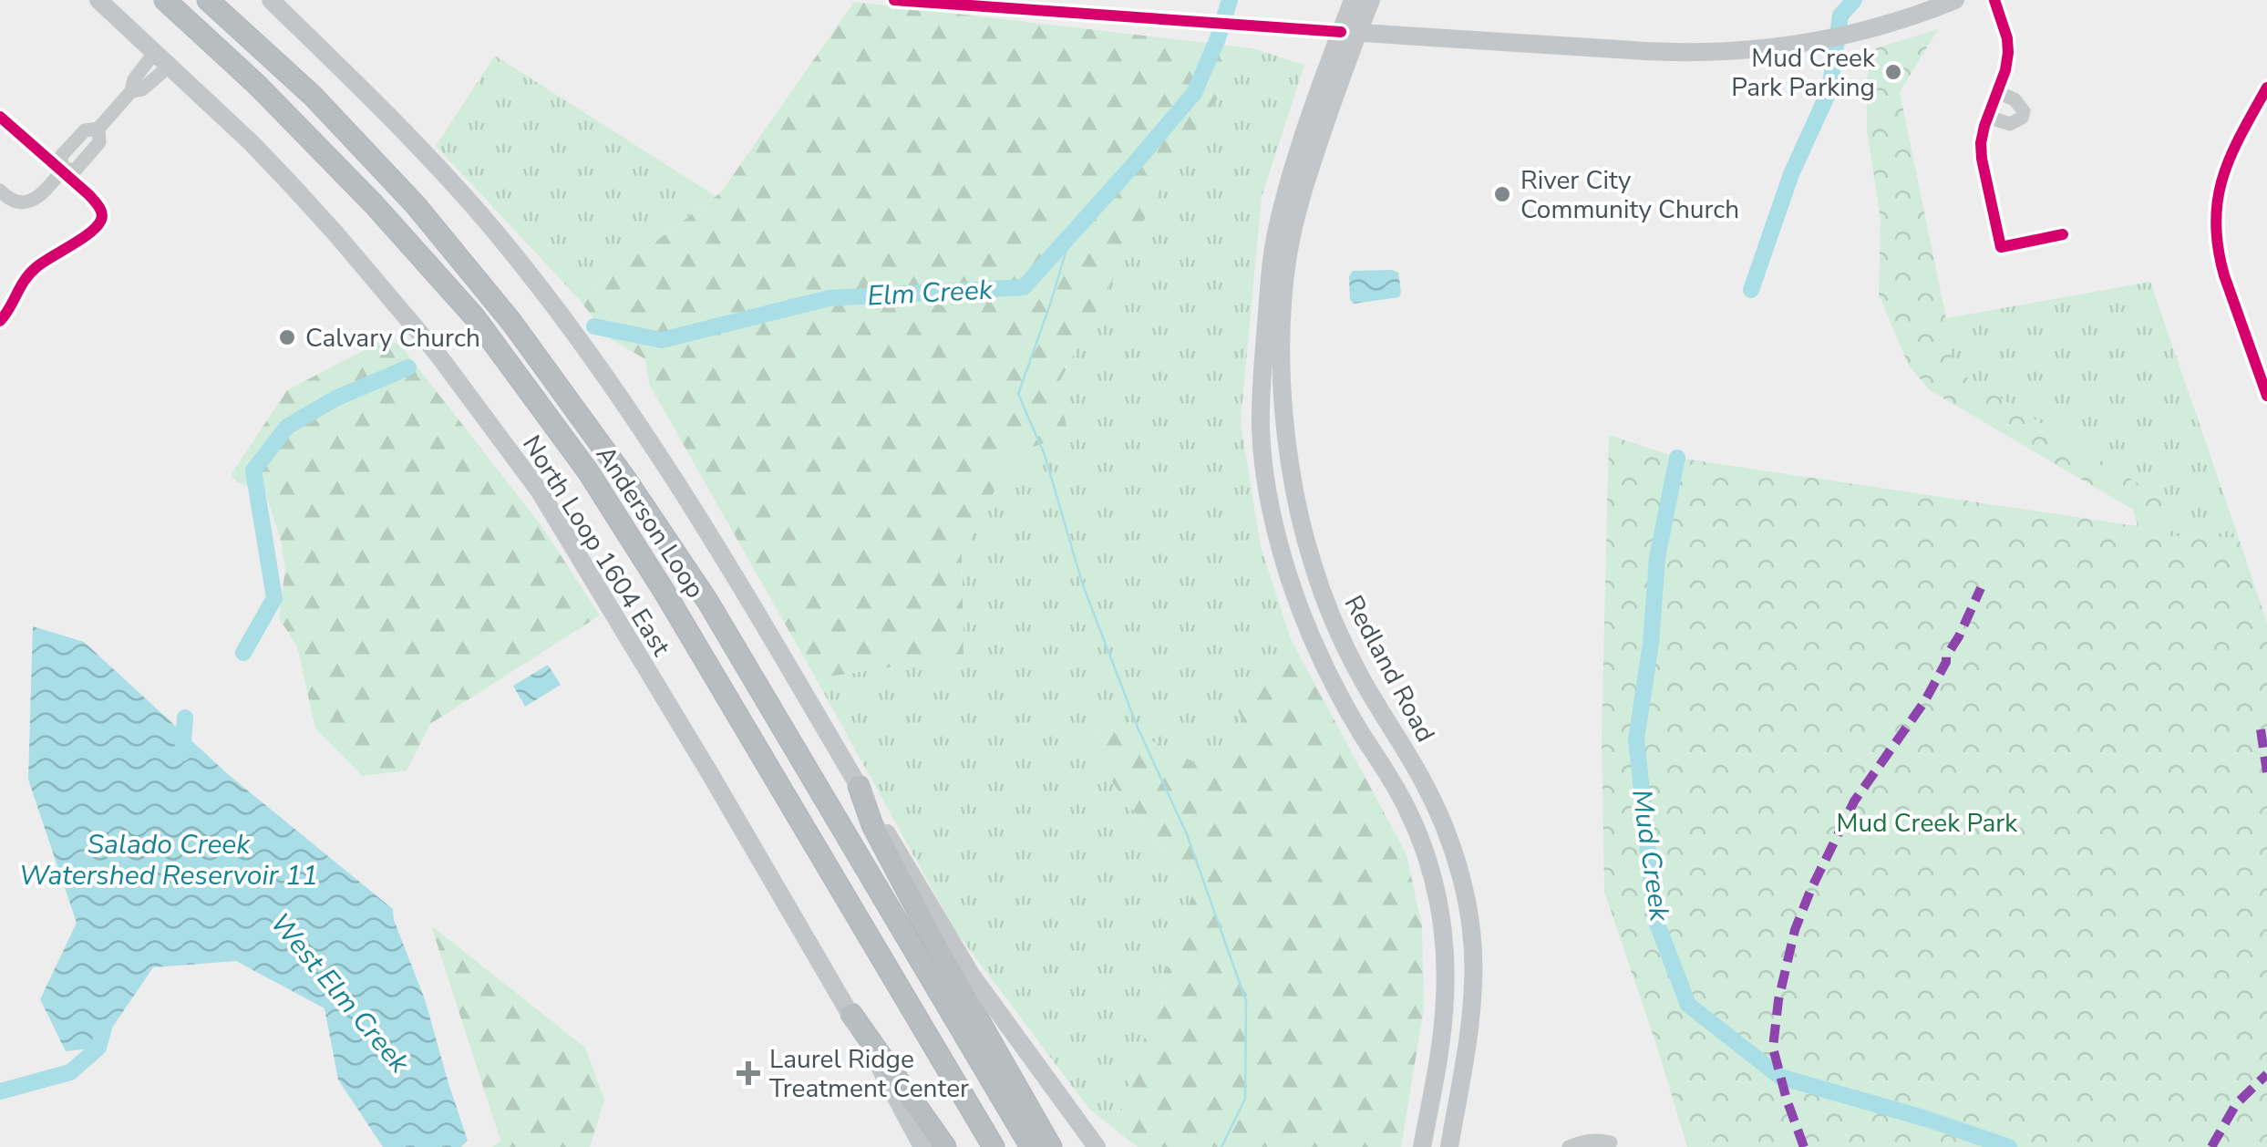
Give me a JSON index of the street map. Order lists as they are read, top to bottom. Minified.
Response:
{"streets":{"highway":["Anderson Loop"],"main road":["North Loop 1604 East","Redland Road"]},"water":["Elm Creek","Salado Creek Watershed Reservoir 11","Mud Creek","West Elm Creek"],"parks":["Mud Creek Park"],"places":{"other":["Mud Creek Park Parking","River City Community Church","Calvary Church"],"health":["Laurel Ridge Treatment Center"]}}
